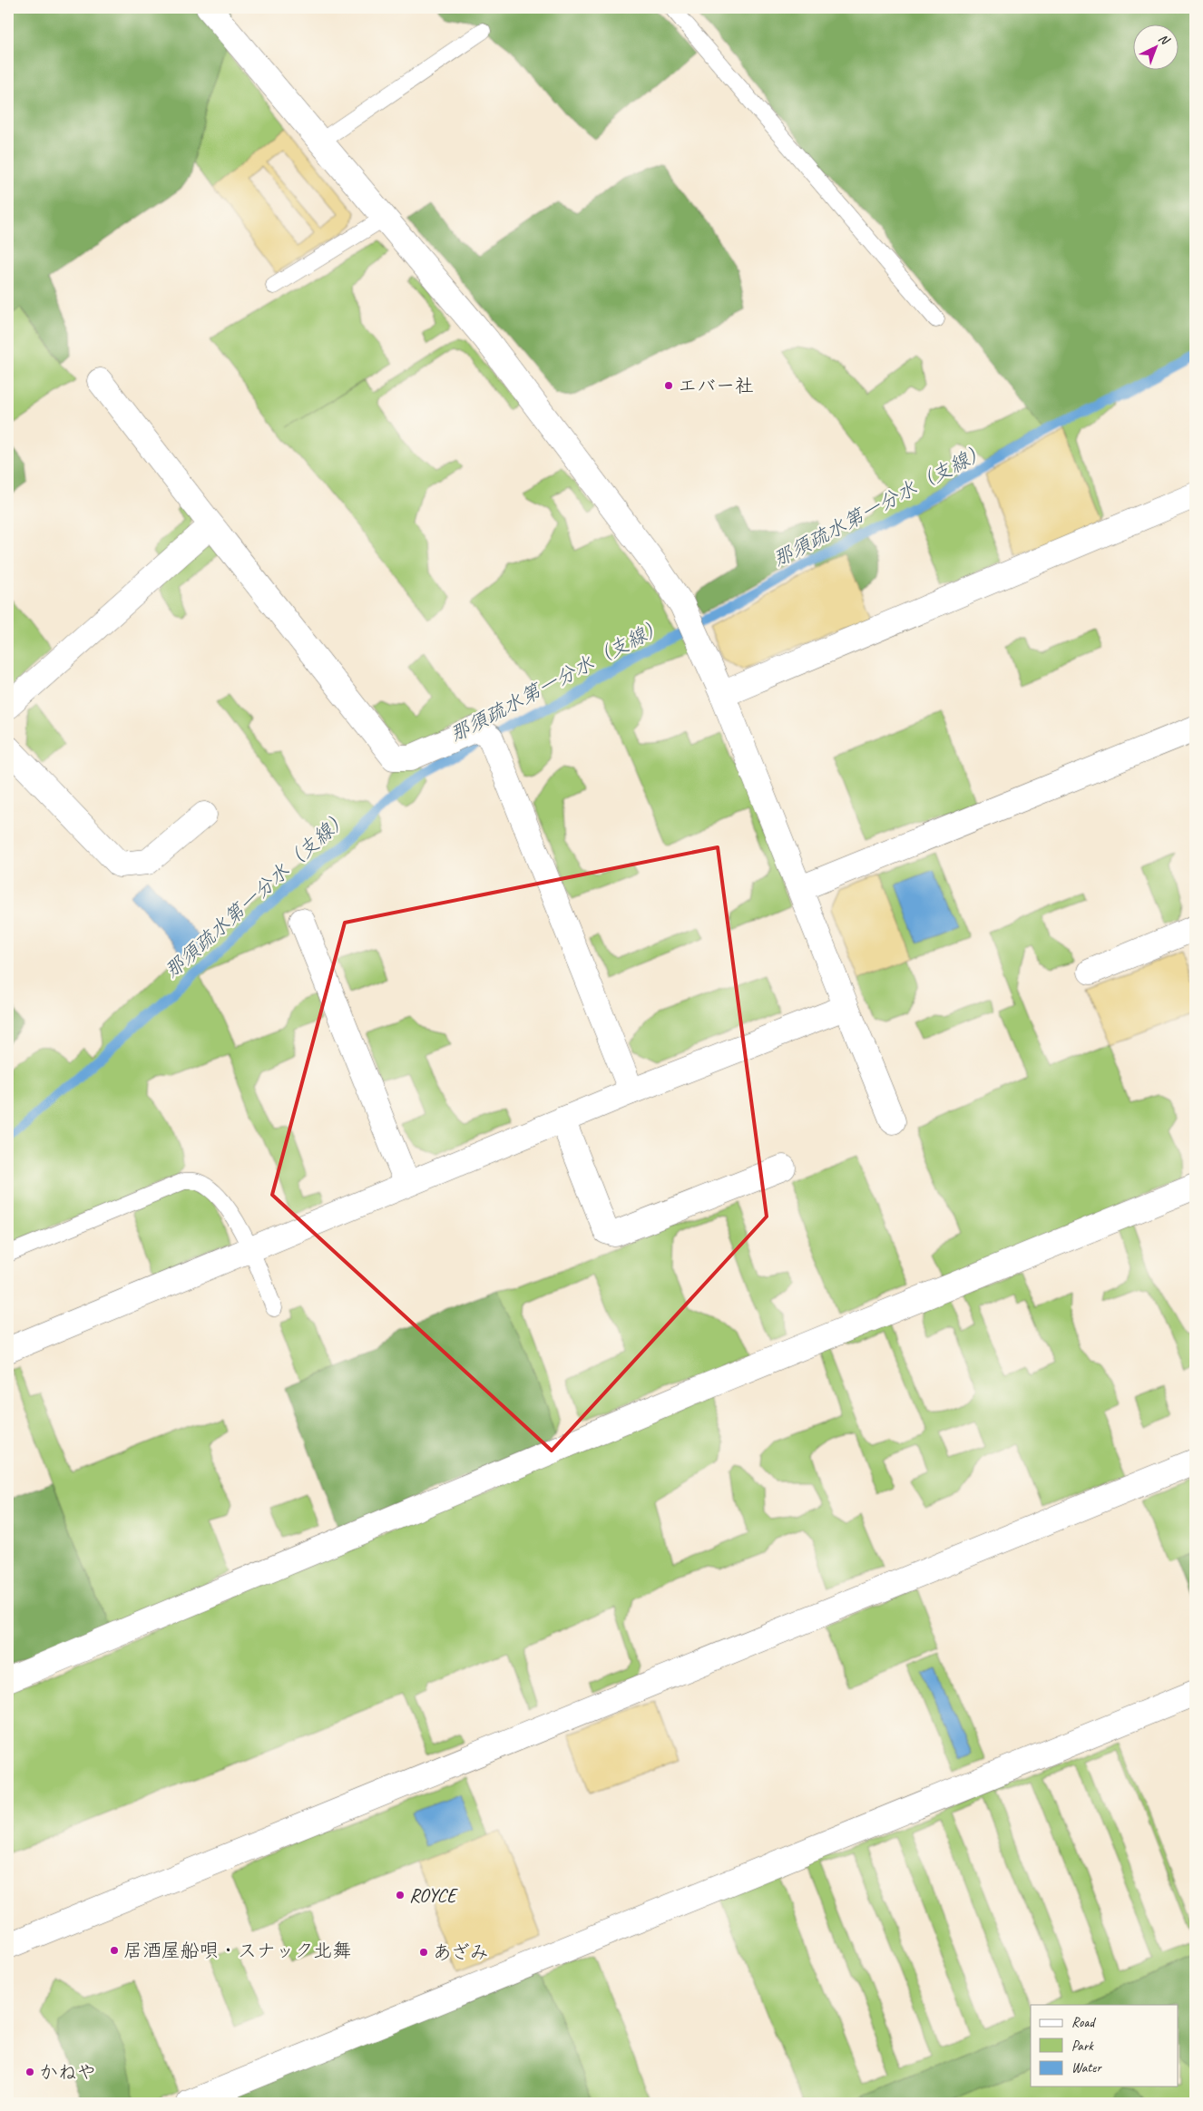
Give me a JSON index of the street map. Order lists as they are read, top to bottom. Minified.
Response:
{"water":["那須疏水第一分水（支線）"],"places":["エバー社","ROYCE","居酒屋船唄・スナック北舞","あざみ","かねや"],"legend":["Road","Park","Water"],"north":"top right"}
